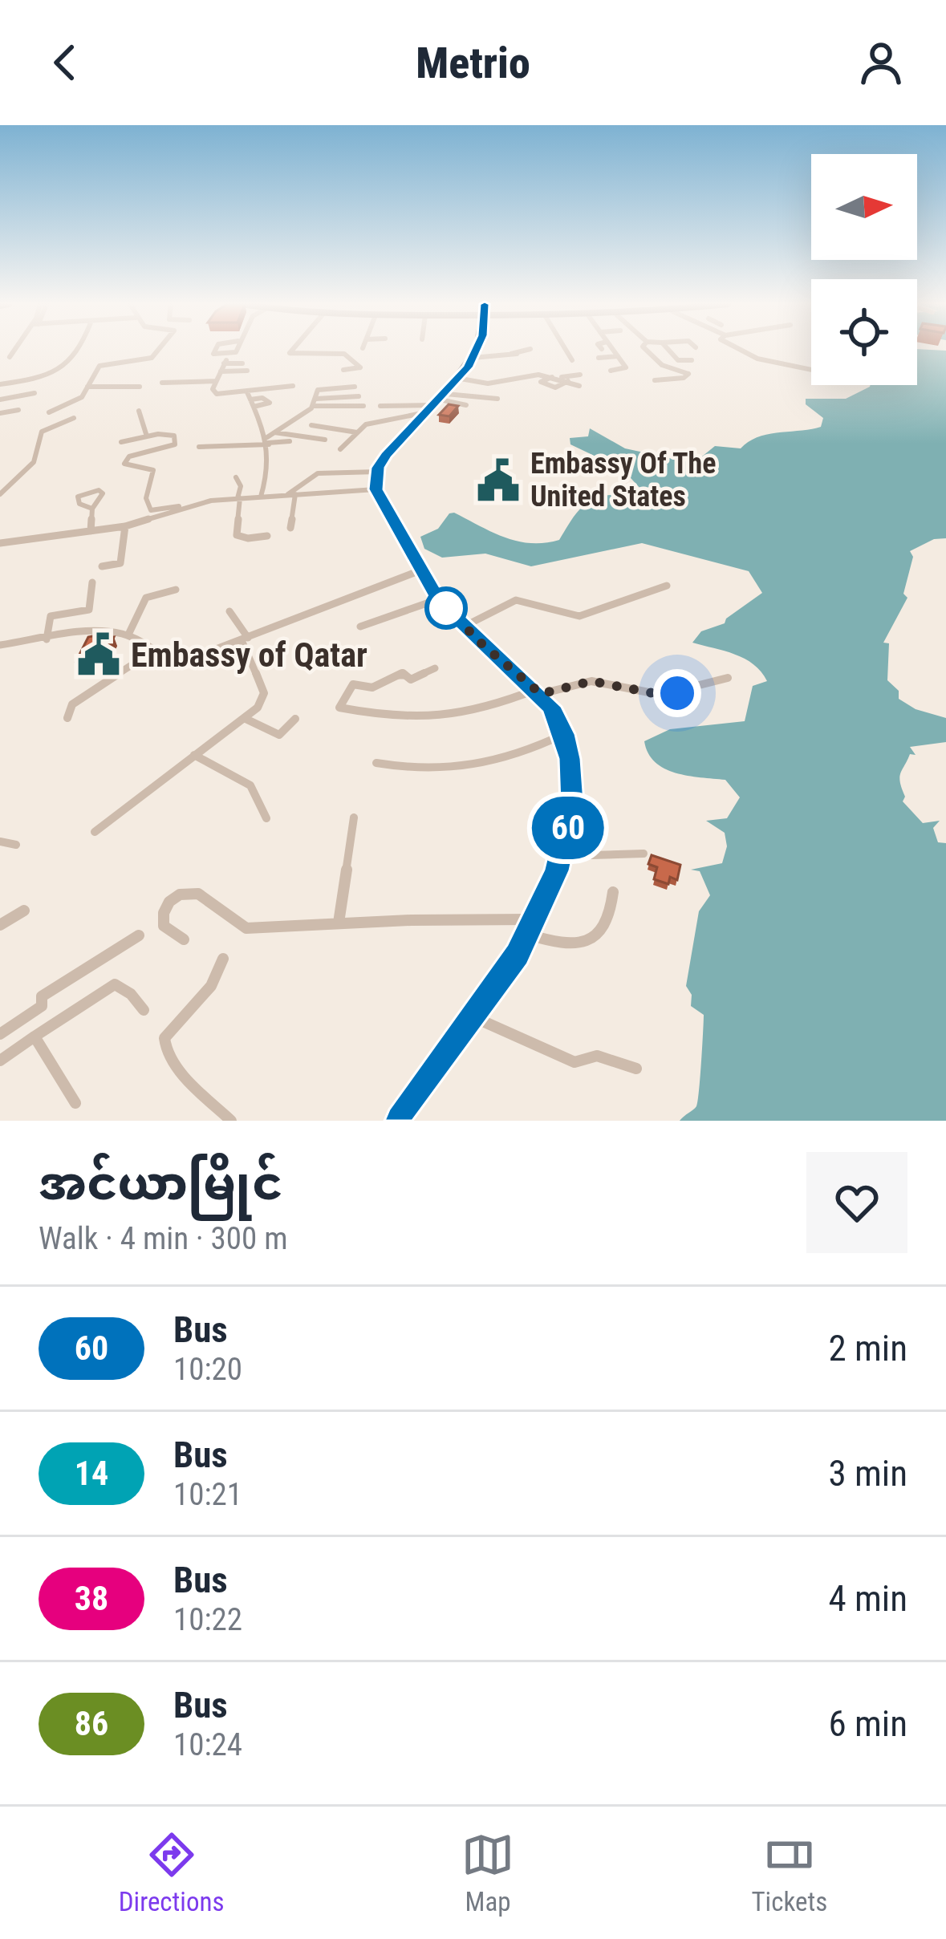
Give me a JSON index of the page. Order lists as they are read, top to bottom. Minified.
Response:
{"places":{"public building":["Embassy Of The United States","Embassy of Qatar"]},"lines":["bus line 60"],"north":"right","page":{"header":"Metrio","on_map":"60","heading":["အင်ယာမြိုင်","Walk · 4 min · 300 m"],"list":[{"mark":"60","name":"Bus","note":"10:20","value":"2 min"},{"mark":"14","name":"Bus","note":"10:21","value":"3 min"},{"mark":"38","name":"Bus","note":"10:22","value":"4 min"},{"mark":"86","name":"Bus","note":"10:24","value":"6 min"}],"tabs":["Directions","Map","Tickets"]}}
